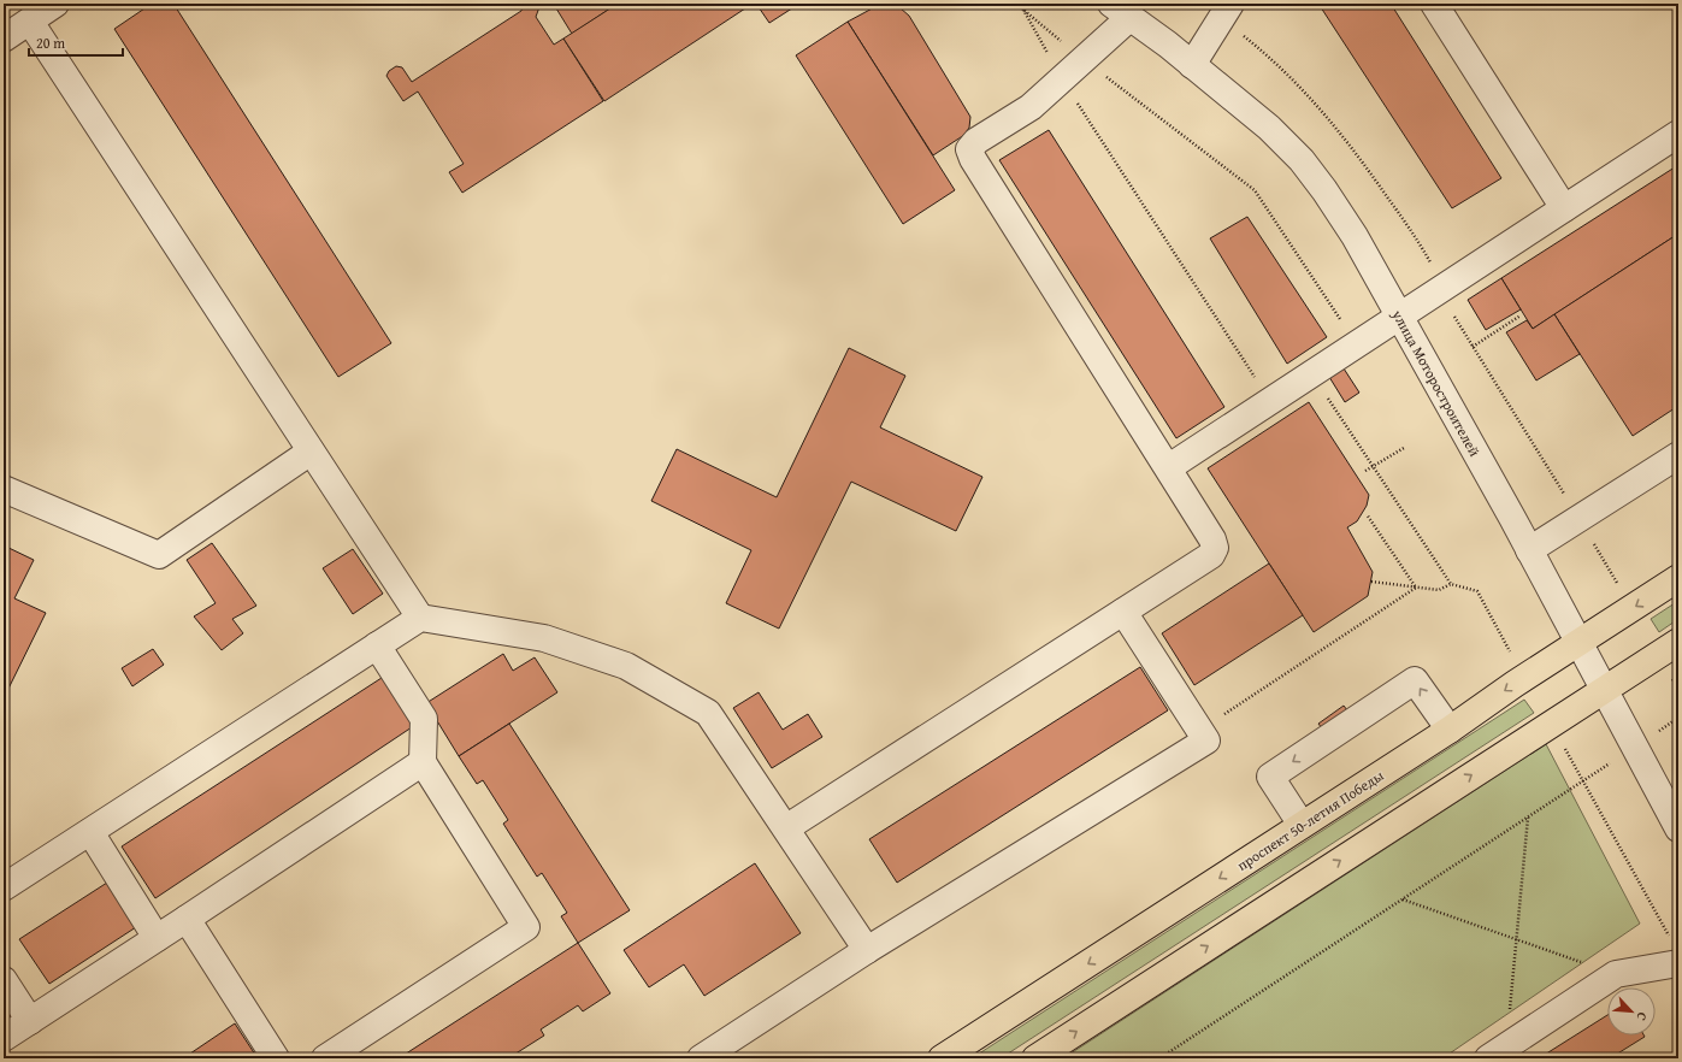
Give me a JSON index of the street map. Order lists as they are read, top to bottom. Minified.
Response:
{"streets":{"main road":["проспект 50-летия Победы"],"street":["улица Моторостроителей"]},"crossings":[["улица Моторостроителей","проспект 50-летия Победы"]],"scale_bar":"20 m","north":"bottom right"}
